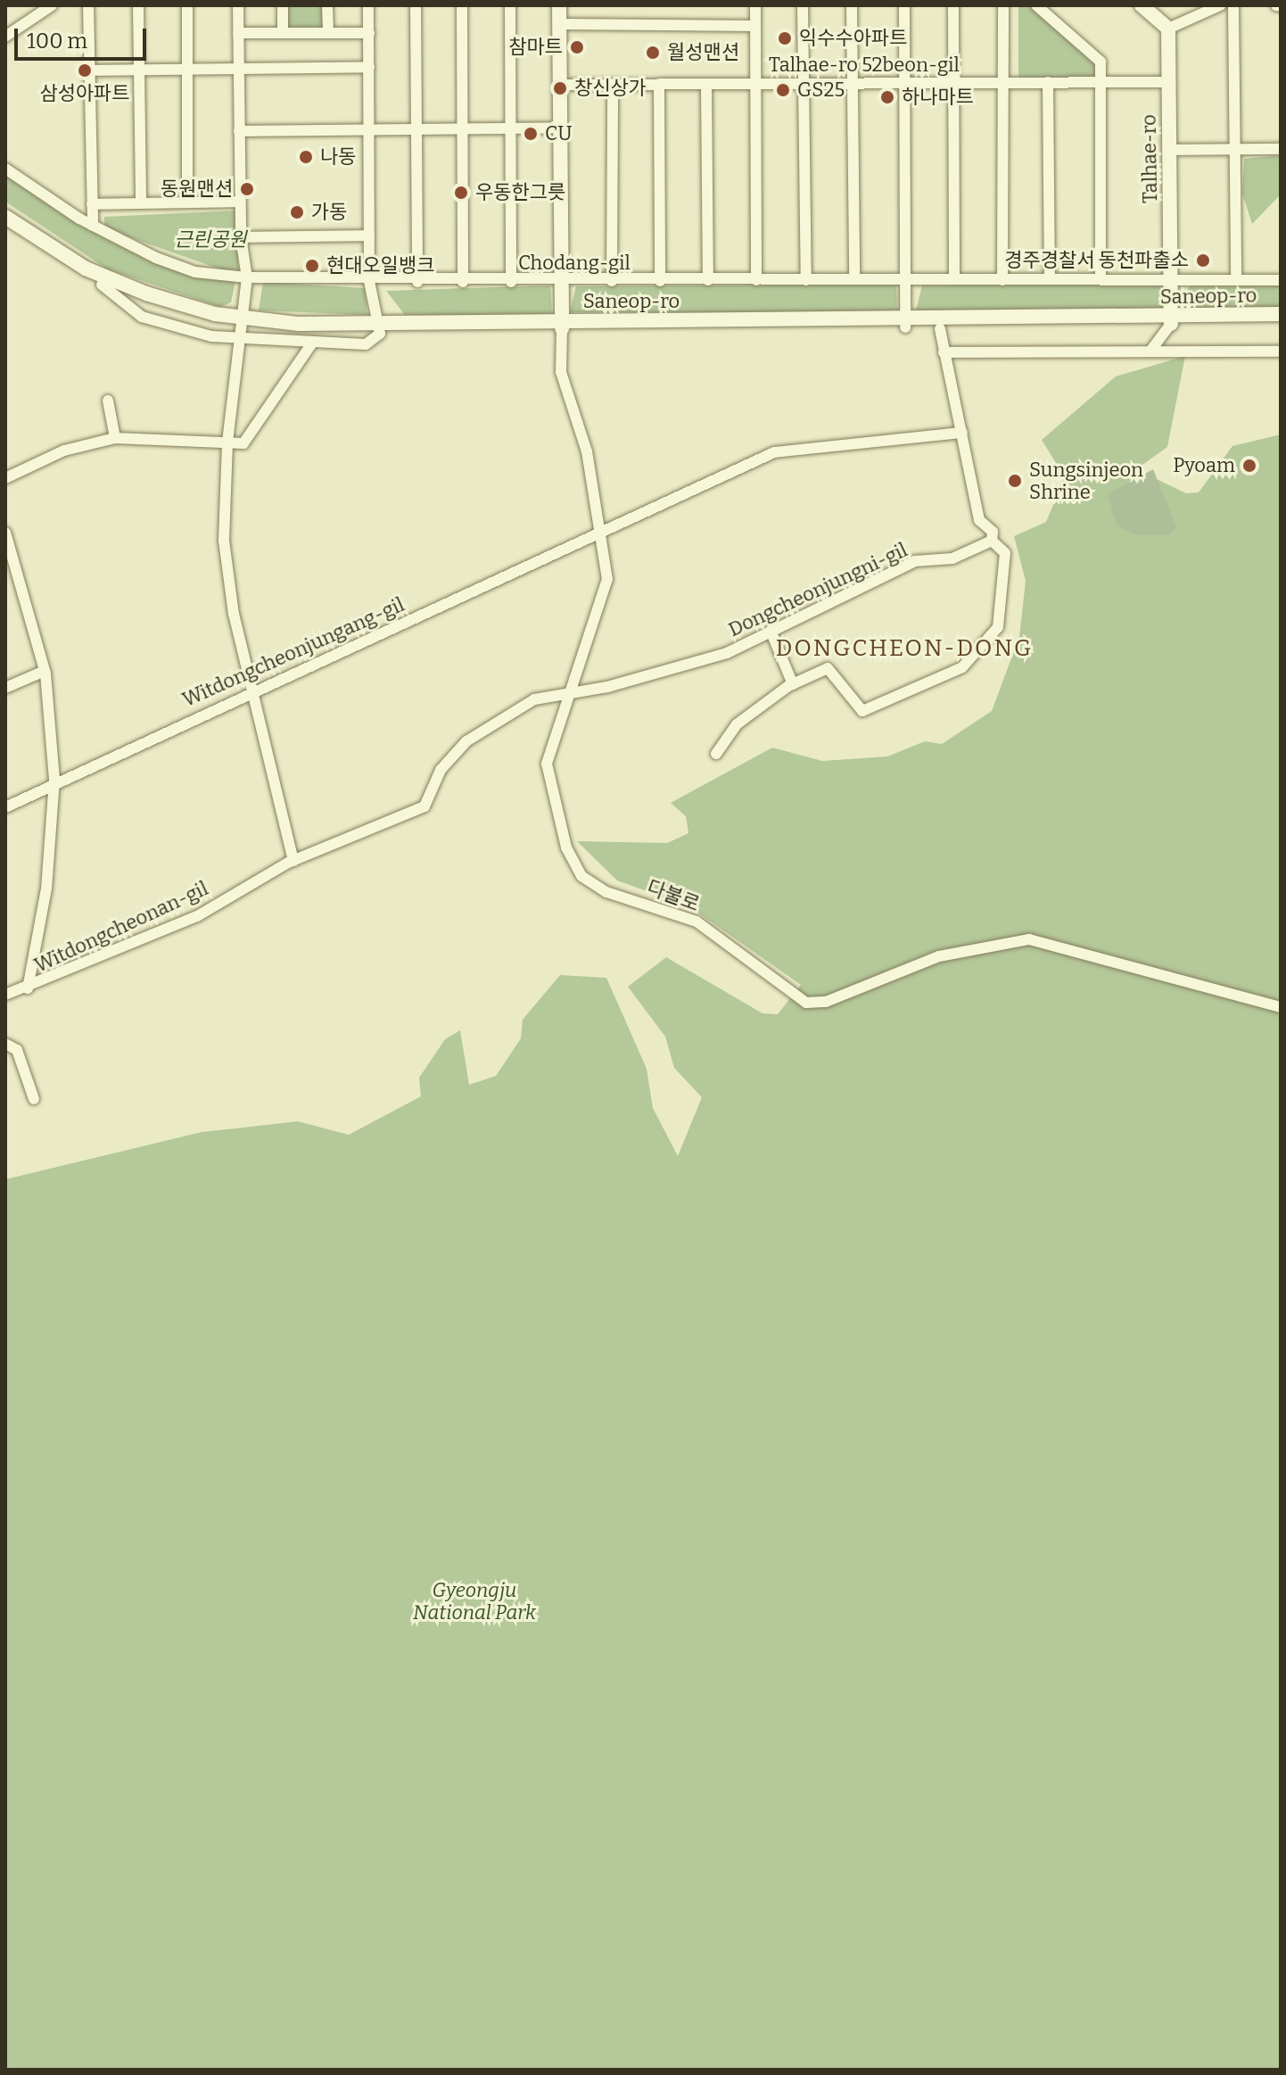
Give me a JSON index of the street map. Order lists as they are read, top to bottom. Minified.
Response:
{"streets":{"street":["Talhae-ro 52beon-gil","Talhae-ro","Chodang-gil","Saneop-ro","Dongcheonjungni-gil","Witdongcheonjungang-gil","다불로","Witdongcheonan-gil"]},"crossings":[["Talhae-ro 52beon-gil","Talhae-ro"],["Talhae-ro","Chodang-gil"],["Talhae-ro","Saneop-ro"],["Saneop-ro","다불로"],["Dongcheonjungni-gil","다불로"],["Dongcheonjungni-gil","Witdongcheonan-gil"],["Witdongcheonjungang-gil","다불로"],["다불로","Witdongcheonan-gil"]],"districts":["DONGCHEON-DONG"],"parks":["근린공원","Gyeongju National Park"],"places":["익수수아파트","참마트","월성맨션","삼성아파트","창신상가","GS25","하나마트","CU","나동","동원맨션","우동한그릇","가동","경주경찰서 동천파출소","현대오일뱅크","Pyoam","Sungsinjeon Shrine"],"scale_bar":"100 m"}
